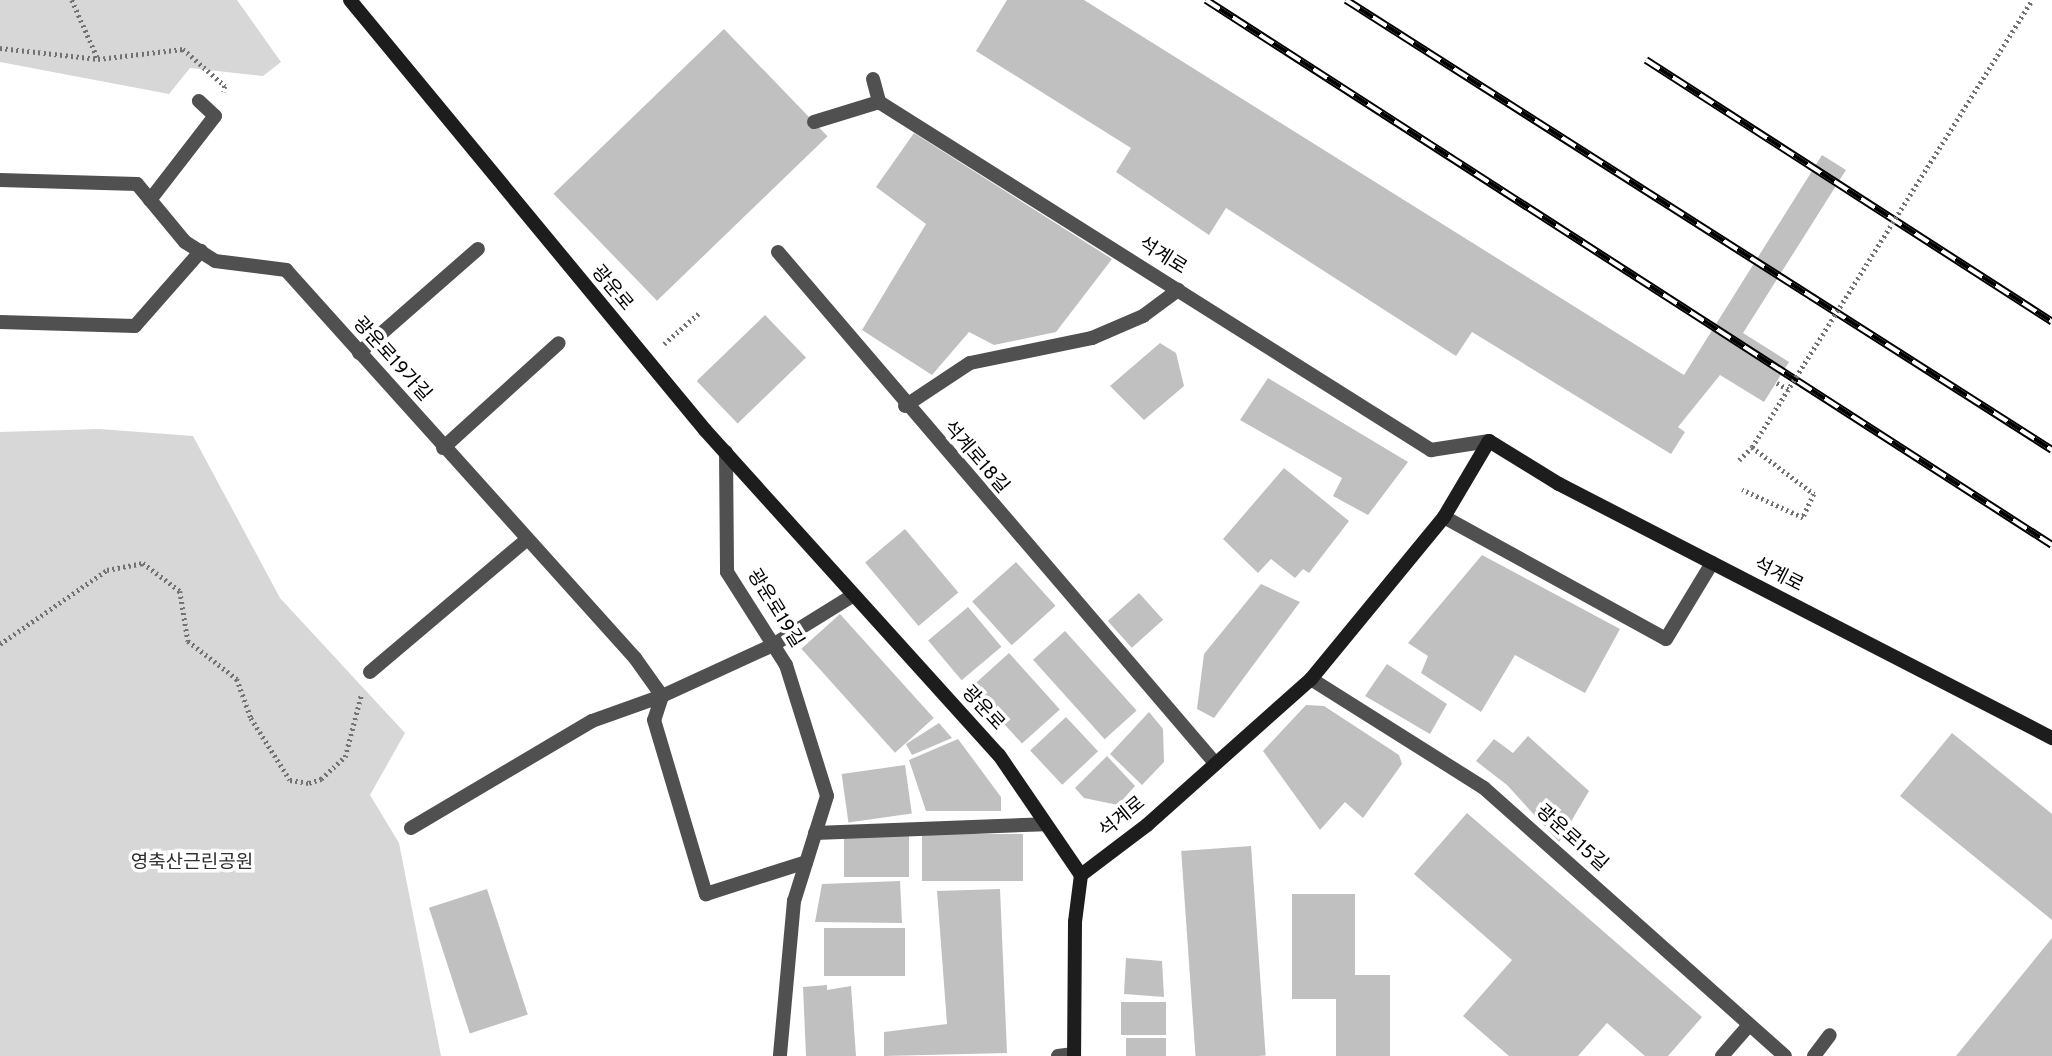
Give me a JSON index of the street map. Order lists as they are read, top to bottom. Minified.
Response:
{"streets":{"street":["석계로","광운로","광운로19가길","석계로18길","광운로19길","광운로15길"]},"crossings":[["석계로","광운로"],["석계로","석계로18길"],["석계로","광운로15길"],["광운로","광운로19길"]],"parks":["영축산근린공원"]}
